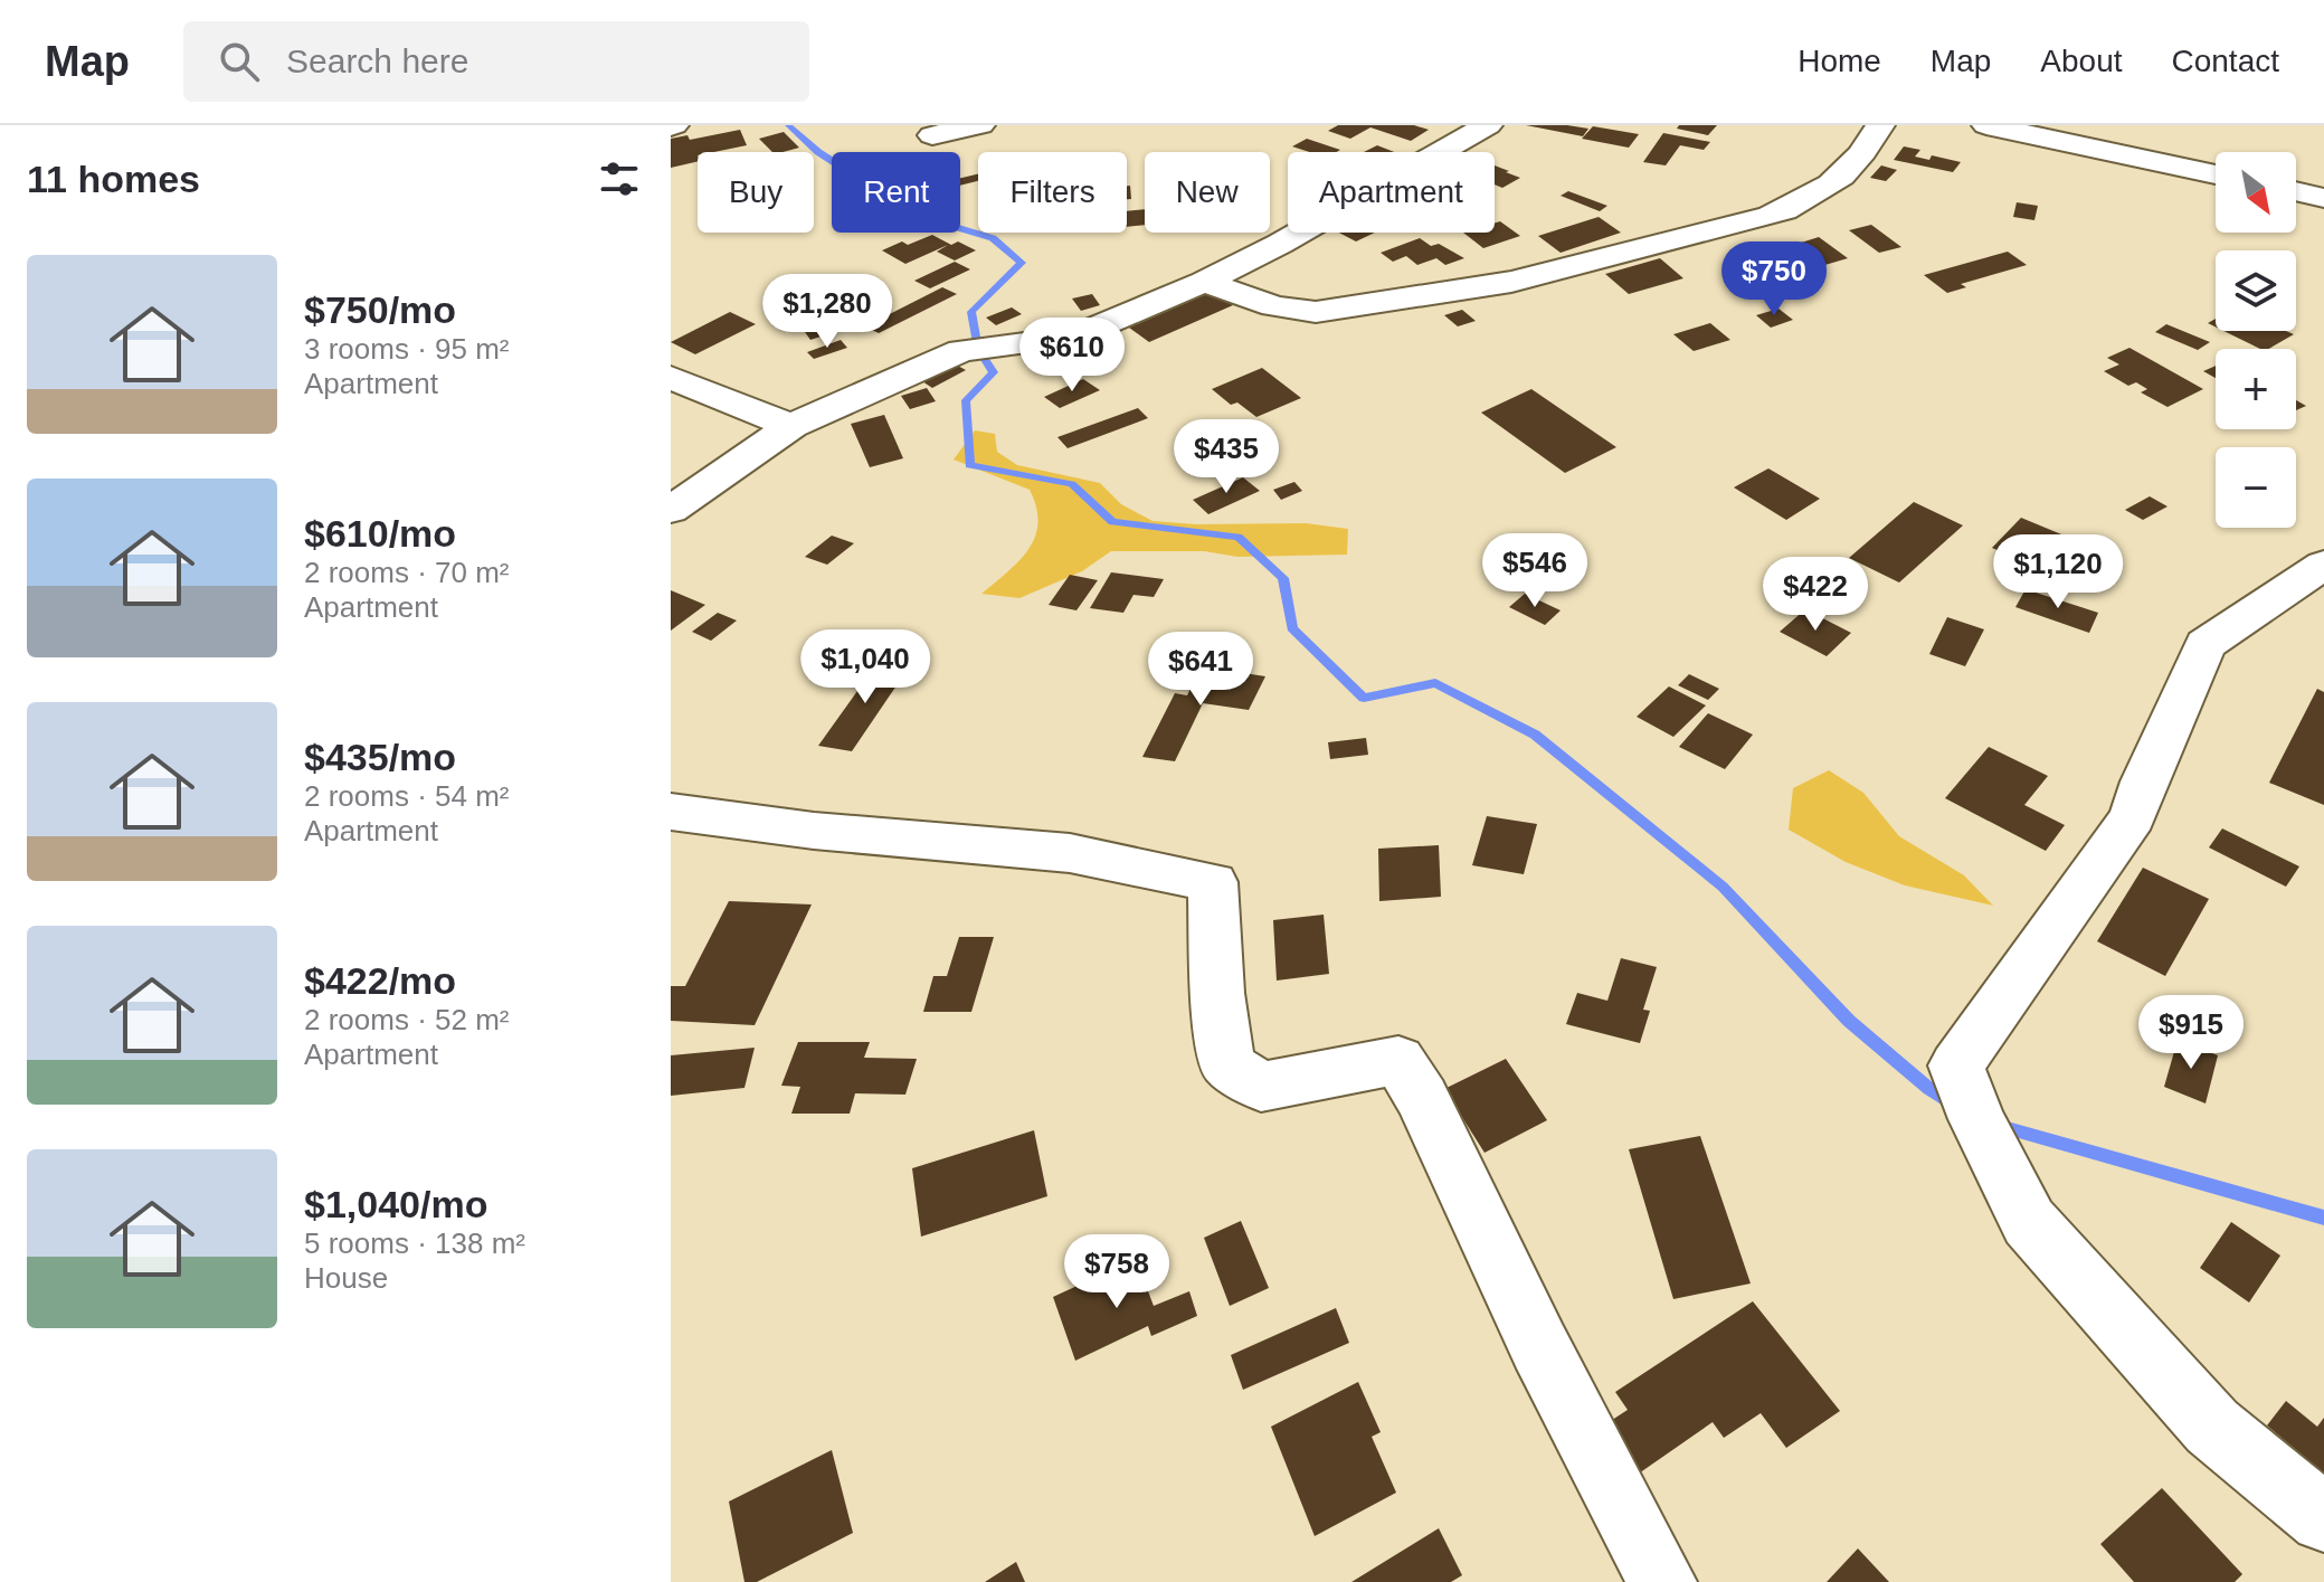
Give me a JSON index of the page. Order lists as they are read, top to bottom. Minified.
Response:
{"north":"bottom right","page":{"header":"Map","search":"Search here","nav":["Home","Map","About","Contact"],"heading":"11 homes","map_buttons":["+","−"],"chip":["Buy","Rent","Filters","New","Apartment"],"list":[{"name":"$750/mo","note":"3 rooms · 95 m² · Apartment"},{"name":"$610/mo","note":"2 rooms · 70 m² · Apartment"},{"name":"$435/mo","note":"2 rooms · 54 m² · Apartment"},{"name":"$422/mo","note":"2 rooms · 52 m² · Apartment"},{"name":"$1,040/mo","note":"5 rooms · 138 m² · House"}],"price":["$750","$1,280","$610","$435","$546","$1,120","$422","$1,040","$641","$915","$758"]}}
